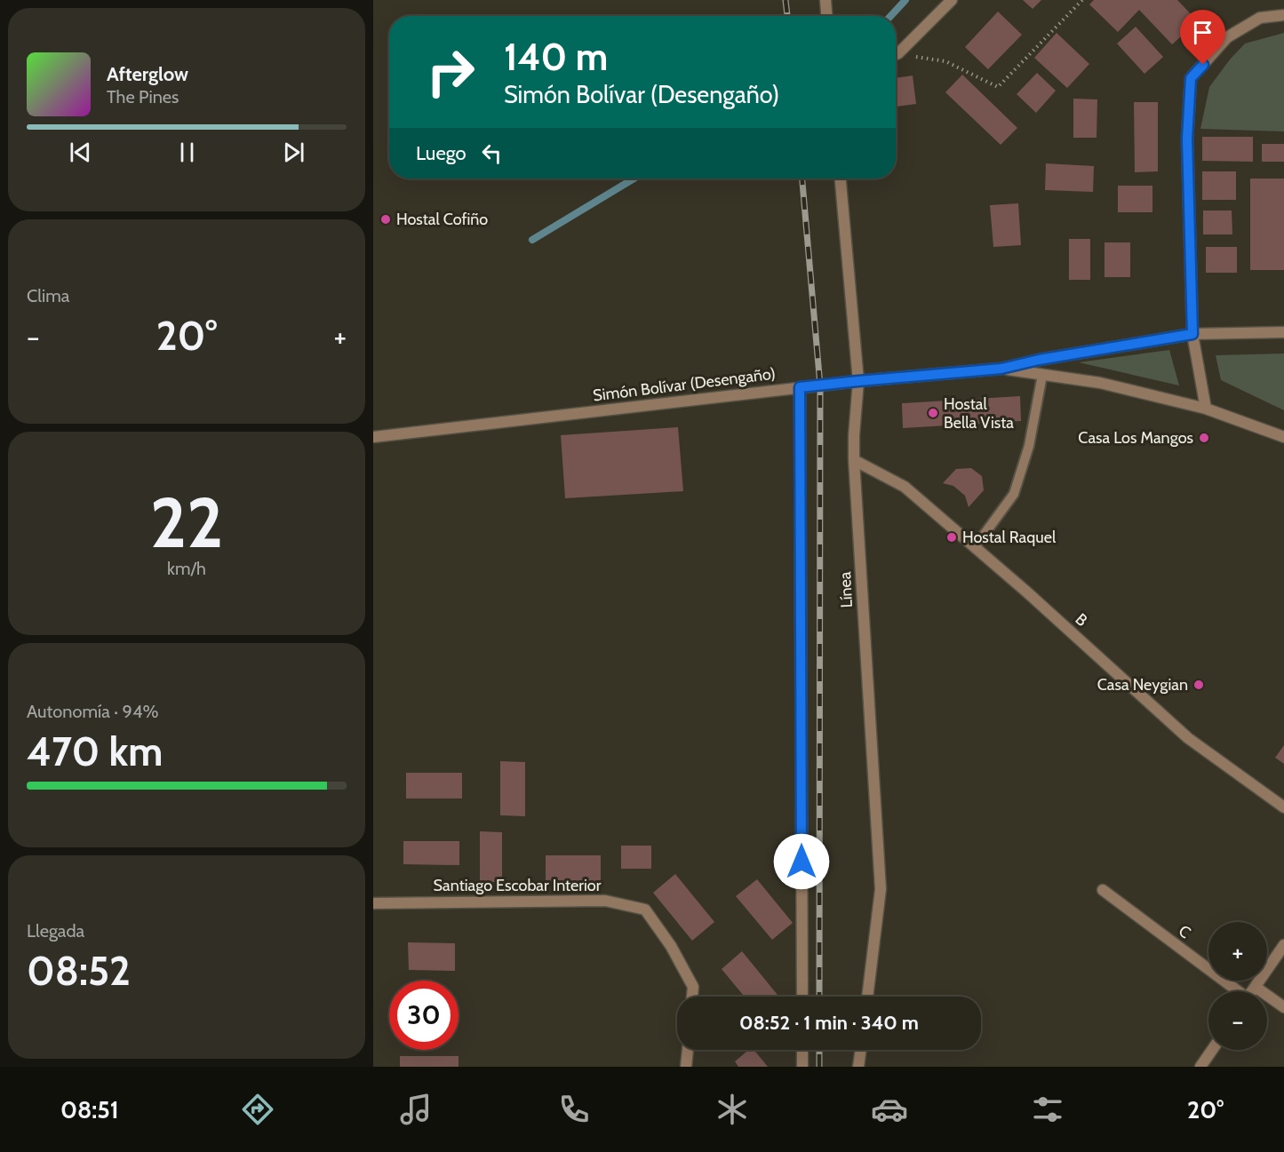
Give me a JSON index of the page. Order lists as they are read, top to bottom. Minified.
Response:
{"streets":{"street":["Simón Bolívar (Desengaño)","Línea","B","Santiago Escobar Interior","C"]},"crossings":[["Simón Bolívar (Desengaño)","Línea"],["Línea","B"]],"places":["Hostal Cofiño","Hostal Bella Vista","Casa Los Mangos","Hostal Raquel","Casa Neygian"],"page":{"turn":["140 m","Simón Bolívar (Desengaño)"],"song":["Afterglow","The Pines"],"then":"Luego","tile":["Clima",["22","km/h"],["Autonomía · 94%","470 km"],["Llegada","08:52"]],"heat":["−","20°","+"],"map_buttons":["+","−"],"limit":"30","trip":"08:52 · 1 min · 340 m","tabs":["08:51","20°"]}}
